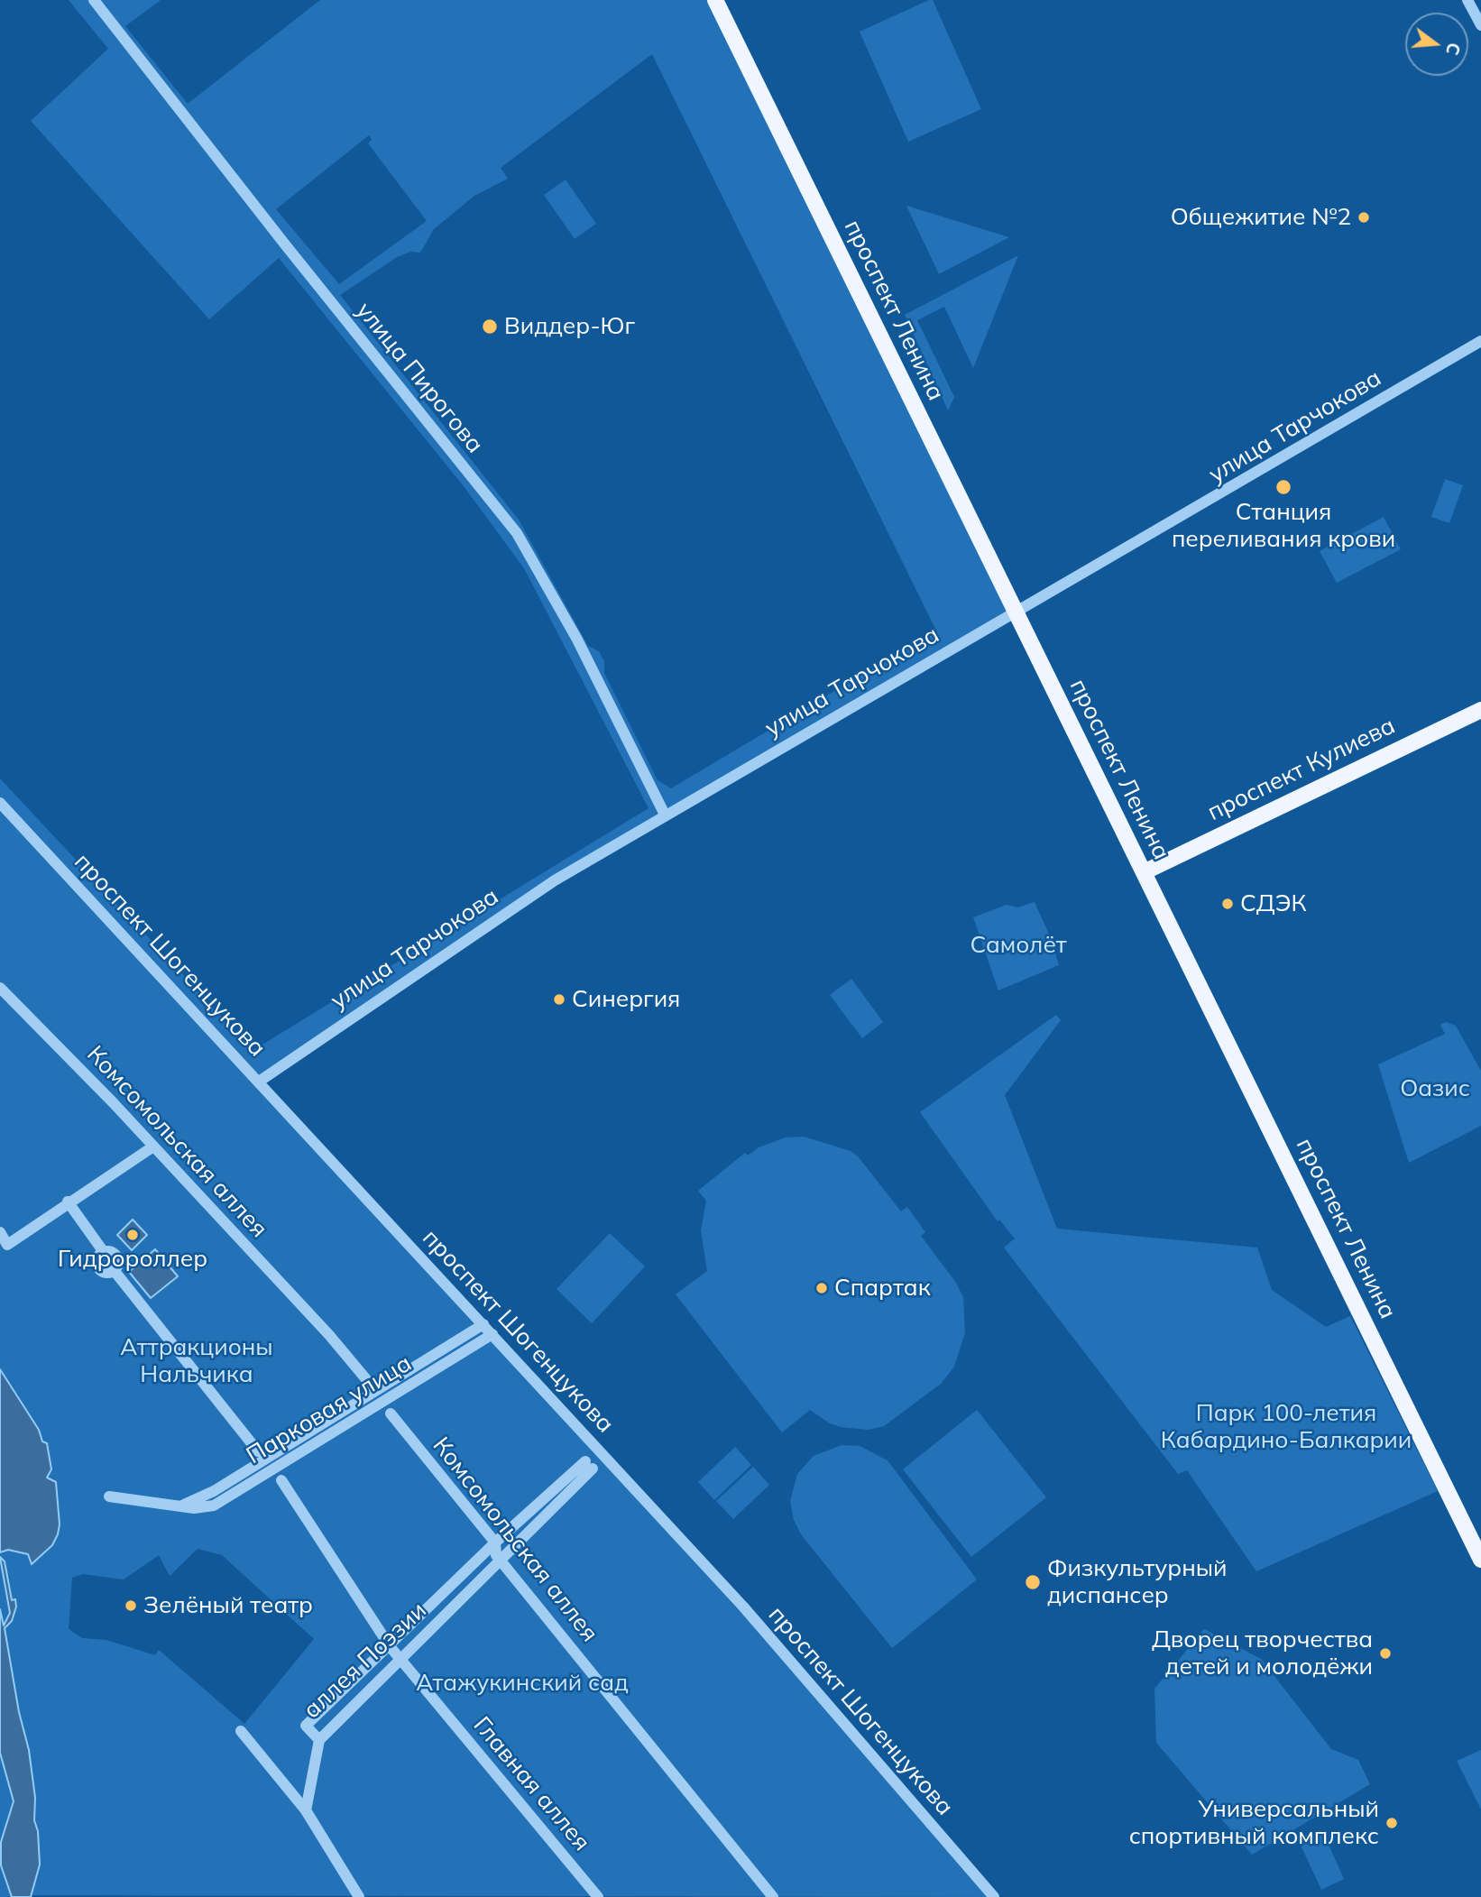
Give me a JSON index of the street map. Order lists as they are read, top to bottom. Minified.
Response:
{"streets":{"main road":["проспект Ленина","проспект Кулиева"],"street":["улица Пирогова","улица Тарчокова","проспект Шогенцукова","Комсомольская аллея","Парковая улица","аллея Поэзии","Главная аллея"]},"crossings":[["проспект Ленина","улица Тарчокова"],["проспект Ленина","проспект Кулиева"],["улица Пирогова","улица Тарчокова"],["улица Тарчокова","проспект Шогенцукова"],["проспект Шогенцукова","Парковая улица"],["Комсомольская аллея","аллея Поэзии"],["аллея Поэзии","Главная аллея"]],"parks":["Самолёт","Оазис","Аттракционы Нальчика","Парк 100-летия Кабардино-Балкарии","Атажукинский сад"],"places":["Общежитие №2","Виддер-Юг","Станция переливания крови","СДЭК","Синергия","Гидророллер","Спартак","Физкультурный диспансер","Зелёный театр","Дворец творчества детей и молодёжи","Универсальный спортивный комплекс"],"north":"right"}
